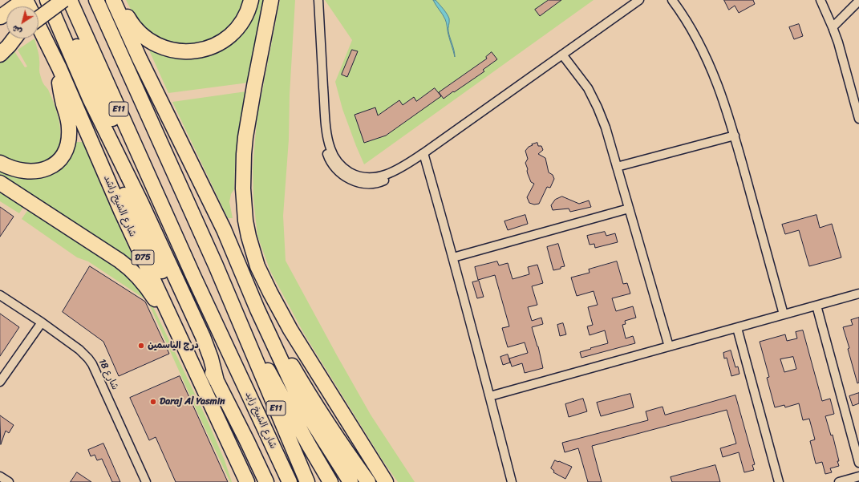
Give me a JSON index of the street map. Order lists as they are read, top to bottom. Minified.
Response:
{"streets":{"highway":["E11","شارع الشيخ راشد","D75","شارع الشيخ زايد"],"street":["شارع 18"]},"crossings":[["E11","شارع الشيخ زايد"]],"places":["درج الياسمين","Daraj Al Yasmin"],"north":"bottom left"}
